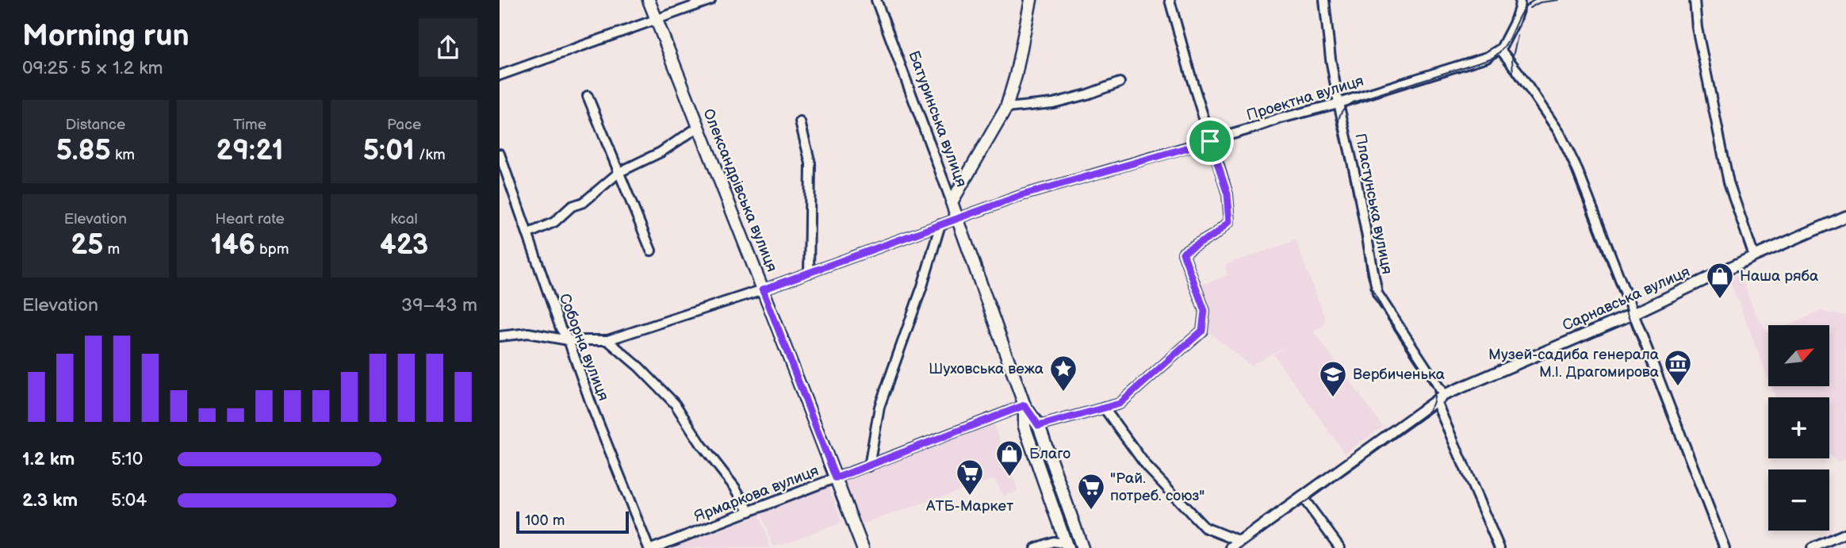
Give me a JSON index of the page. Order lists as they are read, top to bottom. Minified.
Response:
{"streets":{"main road":["Батуринська вулиця","Олександрівська вулиця"],"street":["Проектна вулиця","Пластунська вулиця","Сарнавська вулиця","Соборна вулиця","Ярмаркова вулиця"]},"crossings":[["Проектна вулиця","Батуринська вулиця"],["Проектна вулиця","Олександрівська вулиця"],["Проектна вулиця","Пластунська вулиця"],["Проектна вулиця","Соборна вулиця"],["Батуринська вулиця","Ярмаркова вулиця"],["Олександрівська вулиця","Ярмаркова вулиця"],["Пластунська вулиця","Сарнавська вулиця"]],"places":{"shop":["Наша ряба","Благо"],"museum":["Музей-садиба генерала М.І. Драгомирова"],"place":["Шуховська вежа"],"school or university":["Вербиченька"],"supermarket":["АТБ-Маркет","\"Рай. потреб. союз\""]},"scale_bar":"100 m","north":"top right","page":{"heading":["Morning run","09:25 · 5 × 1.2 km"],"stats":[["Distance","5.85 km"],["Time","29:21"],["Pace","5:01 /km"],["Elevation","25 m"],["Heart rate","146 bpm"],["kcal","423"]],"chart":["Elevation","39–43 m"],"map_buttons":["+","−"],"list":[{"name":"1.2 km","note":"5:10"},{"name":"2.3 km","note":"5:04"}],"scale":"100 m"}}
